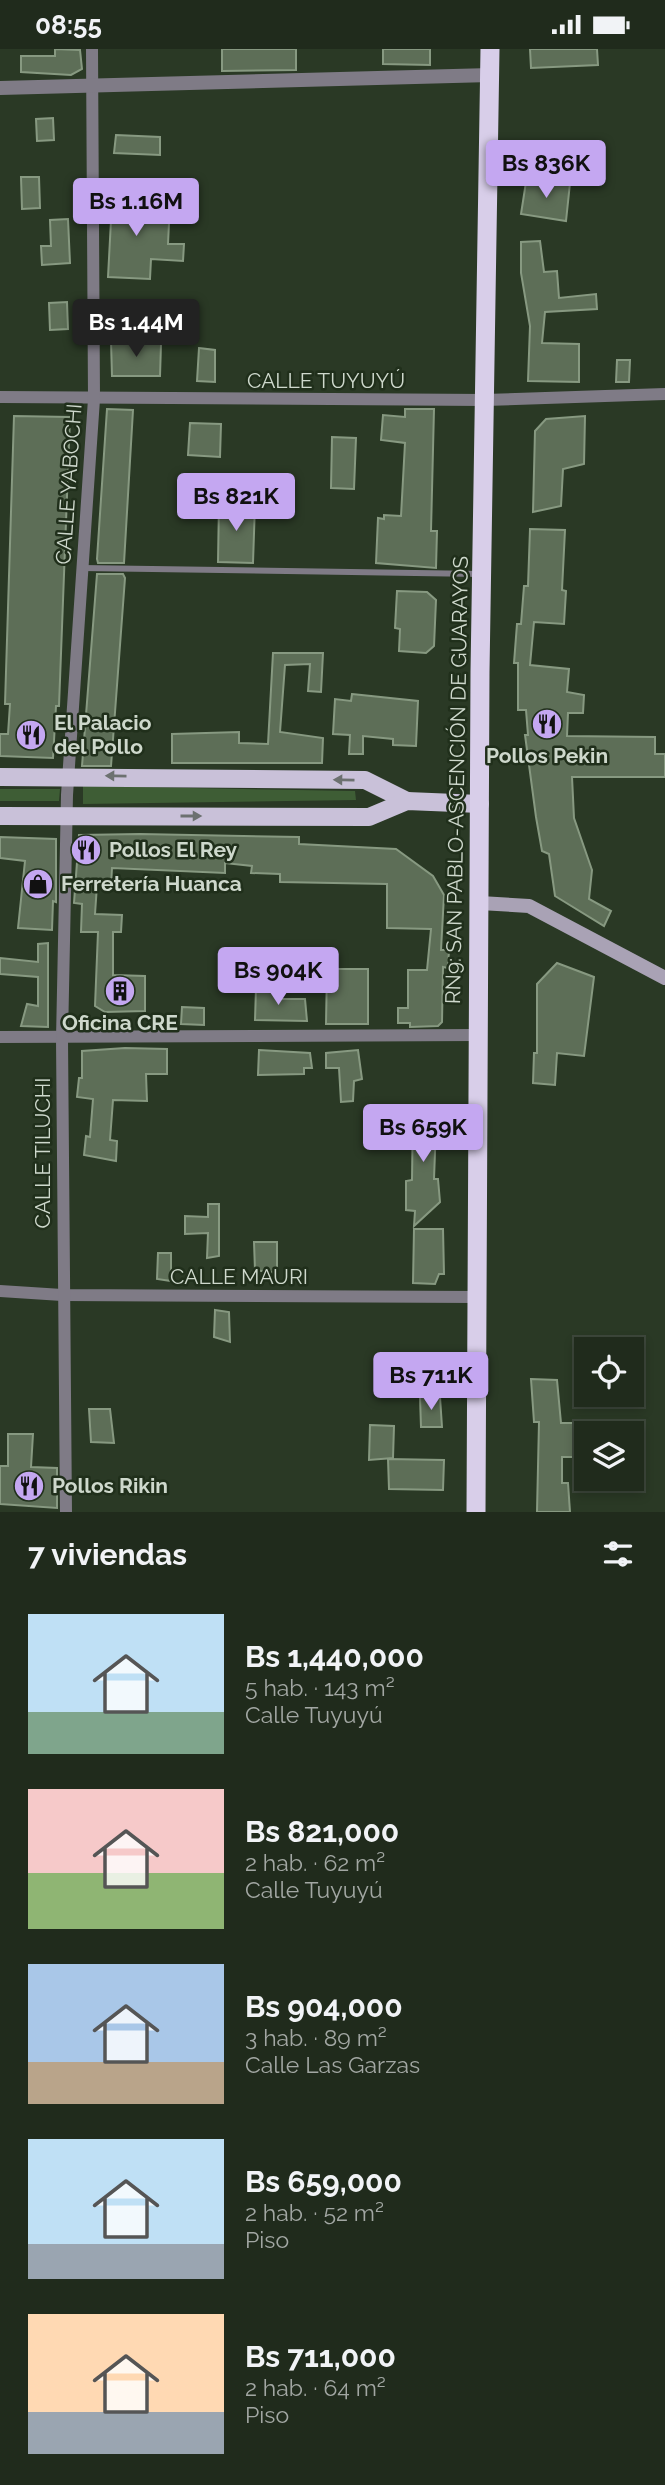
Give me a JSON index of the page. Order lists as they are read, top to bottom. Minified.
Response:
{"streets":{"highway":["RN9: SAN PABLO-ASCENCIÓN DE GUARAYOS"],"street":["CALLE TUYUYÚ","CALLE YABOCHI","CALLE TILUCHI","CALLE MAURI"]},"crossings":[["CALLE TUYUYÚ","CALLE YABOCHI"],["CALLE TUYUYÚ","RN9: SAN PABLO-ASCENCIÓN DE GUARAYOS"],["CALLE YABOCHI","CALLE TILUCHI"],["RN9: SAN PABLO-ASCENCIÓN DE GUARAYOS","CALLE MAURI"],["CALLE TILUCHI","CALLE MAURI"]],"places":{"restaurant":["Pollos Pekin","El Palacio del Pollo","Pollos El Rey","Pollos Rikin"],"shop":["Ferretería Huanca"],"building":["Oficina CRE"]},"page":{"status":"08:55","price":["Bs 836K","Bs 1.16M","Bs 1.44M","Bs 821K","Bs 904K","Bs 659K","Bs 711K"],"heading":"7 viviendas","list":[{"name":"Bs 1,440,000","note":"5 hab. · 143 m² · Calle Tuyuyú"},{"name":"Bs 821,000","note":"2 hab. · 62 m² · Calle Tuyuyú"},{"name":"Bs 904,000","note":"3 hab. · 89 m² · Calle Las Garzas"},{"name":"Bs 659,000","note":"2 hab. · 52 m² · Piso"},{"name":"Bs 711,000","note":"2 hab. · 64 m² · Piso"}]}}
